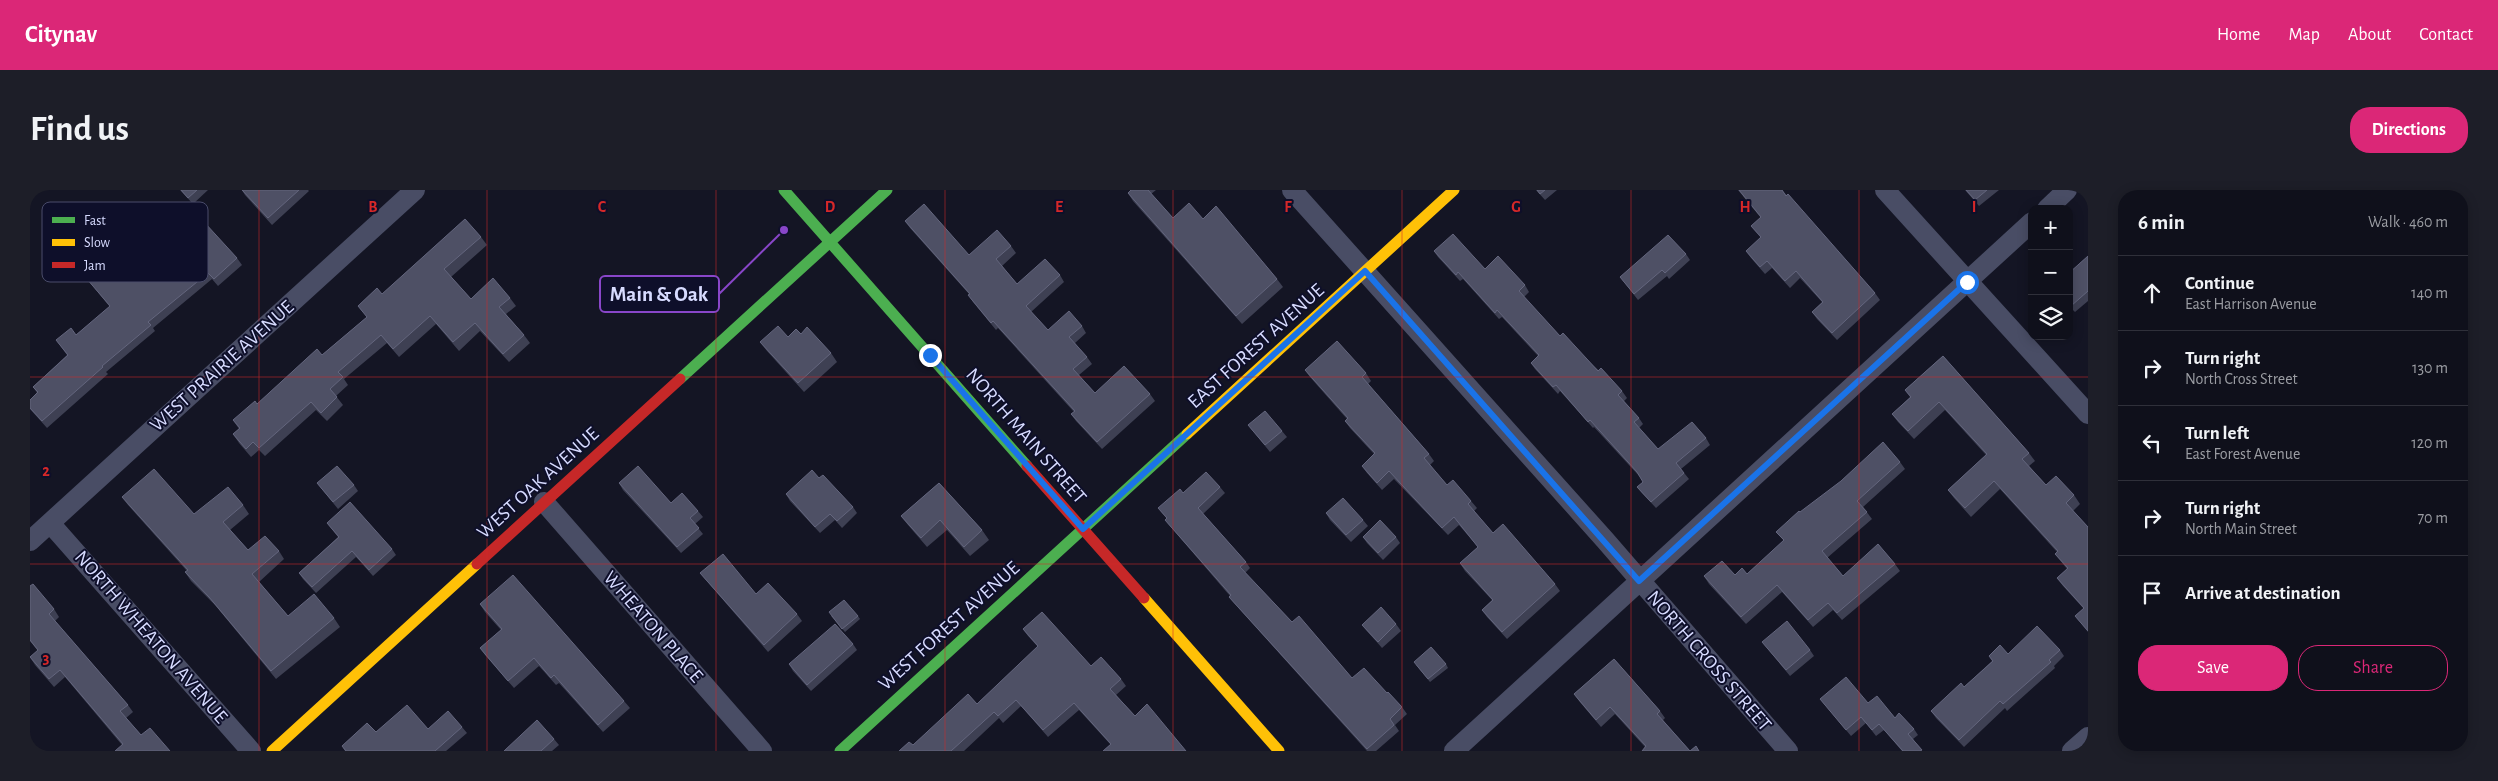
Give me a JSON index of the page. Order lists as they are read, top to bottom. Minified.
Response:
{"streets":{"street":["EAST FOREST AVENUE","WEST PRAIRIE AVENUE","NORTH MAIN STREET","WEST OAK AVENUE","WEST FOREST AVENUE","WHEATON PLACE","NORTH WHEATON AVENUE","NORTH CROSS STREET"]},"crossings":[["EAST FOREST AVENUE","NORTH MAIN STREET"],["EAST FOREST AVENUE","WEST FOREST AVENUE"],["EAST FOREST AVENUE","NORTH CROSS STREET"],["WEST PRAIRIE AVENUE","NORTH WHEATON AVENUE"],["NORTH MAIN STREET","WEST OAK AVENUE"],["NORTH MAIN STREET","WEST FOREST AVENUE"],["WEST OAK AVENUE","WHEATON PLACE"]],"places":["Main & Oak"],"legend":["Fast","Slow","Jam"],"page":{"header":"Citynav","nav":["Home","Map","About","Contact"],"buttons":["Directions",["Save","Share"]],"title":"Find us","heading":["6 min","Walk · 460 m"],"map_buttons":["+","−"],"list":[["Continue","East Harrison Avenue","140 m"],["Turn right","North Cross Street","130 m"],["Turn left","East Forest Avenue","120 m"],["Turn right","North Main Street","70 m"],"Arrive at destination"]},"grid":{"columns":["B","C","D","E","F","G","H","I"],"rows":["2","3"]}}
